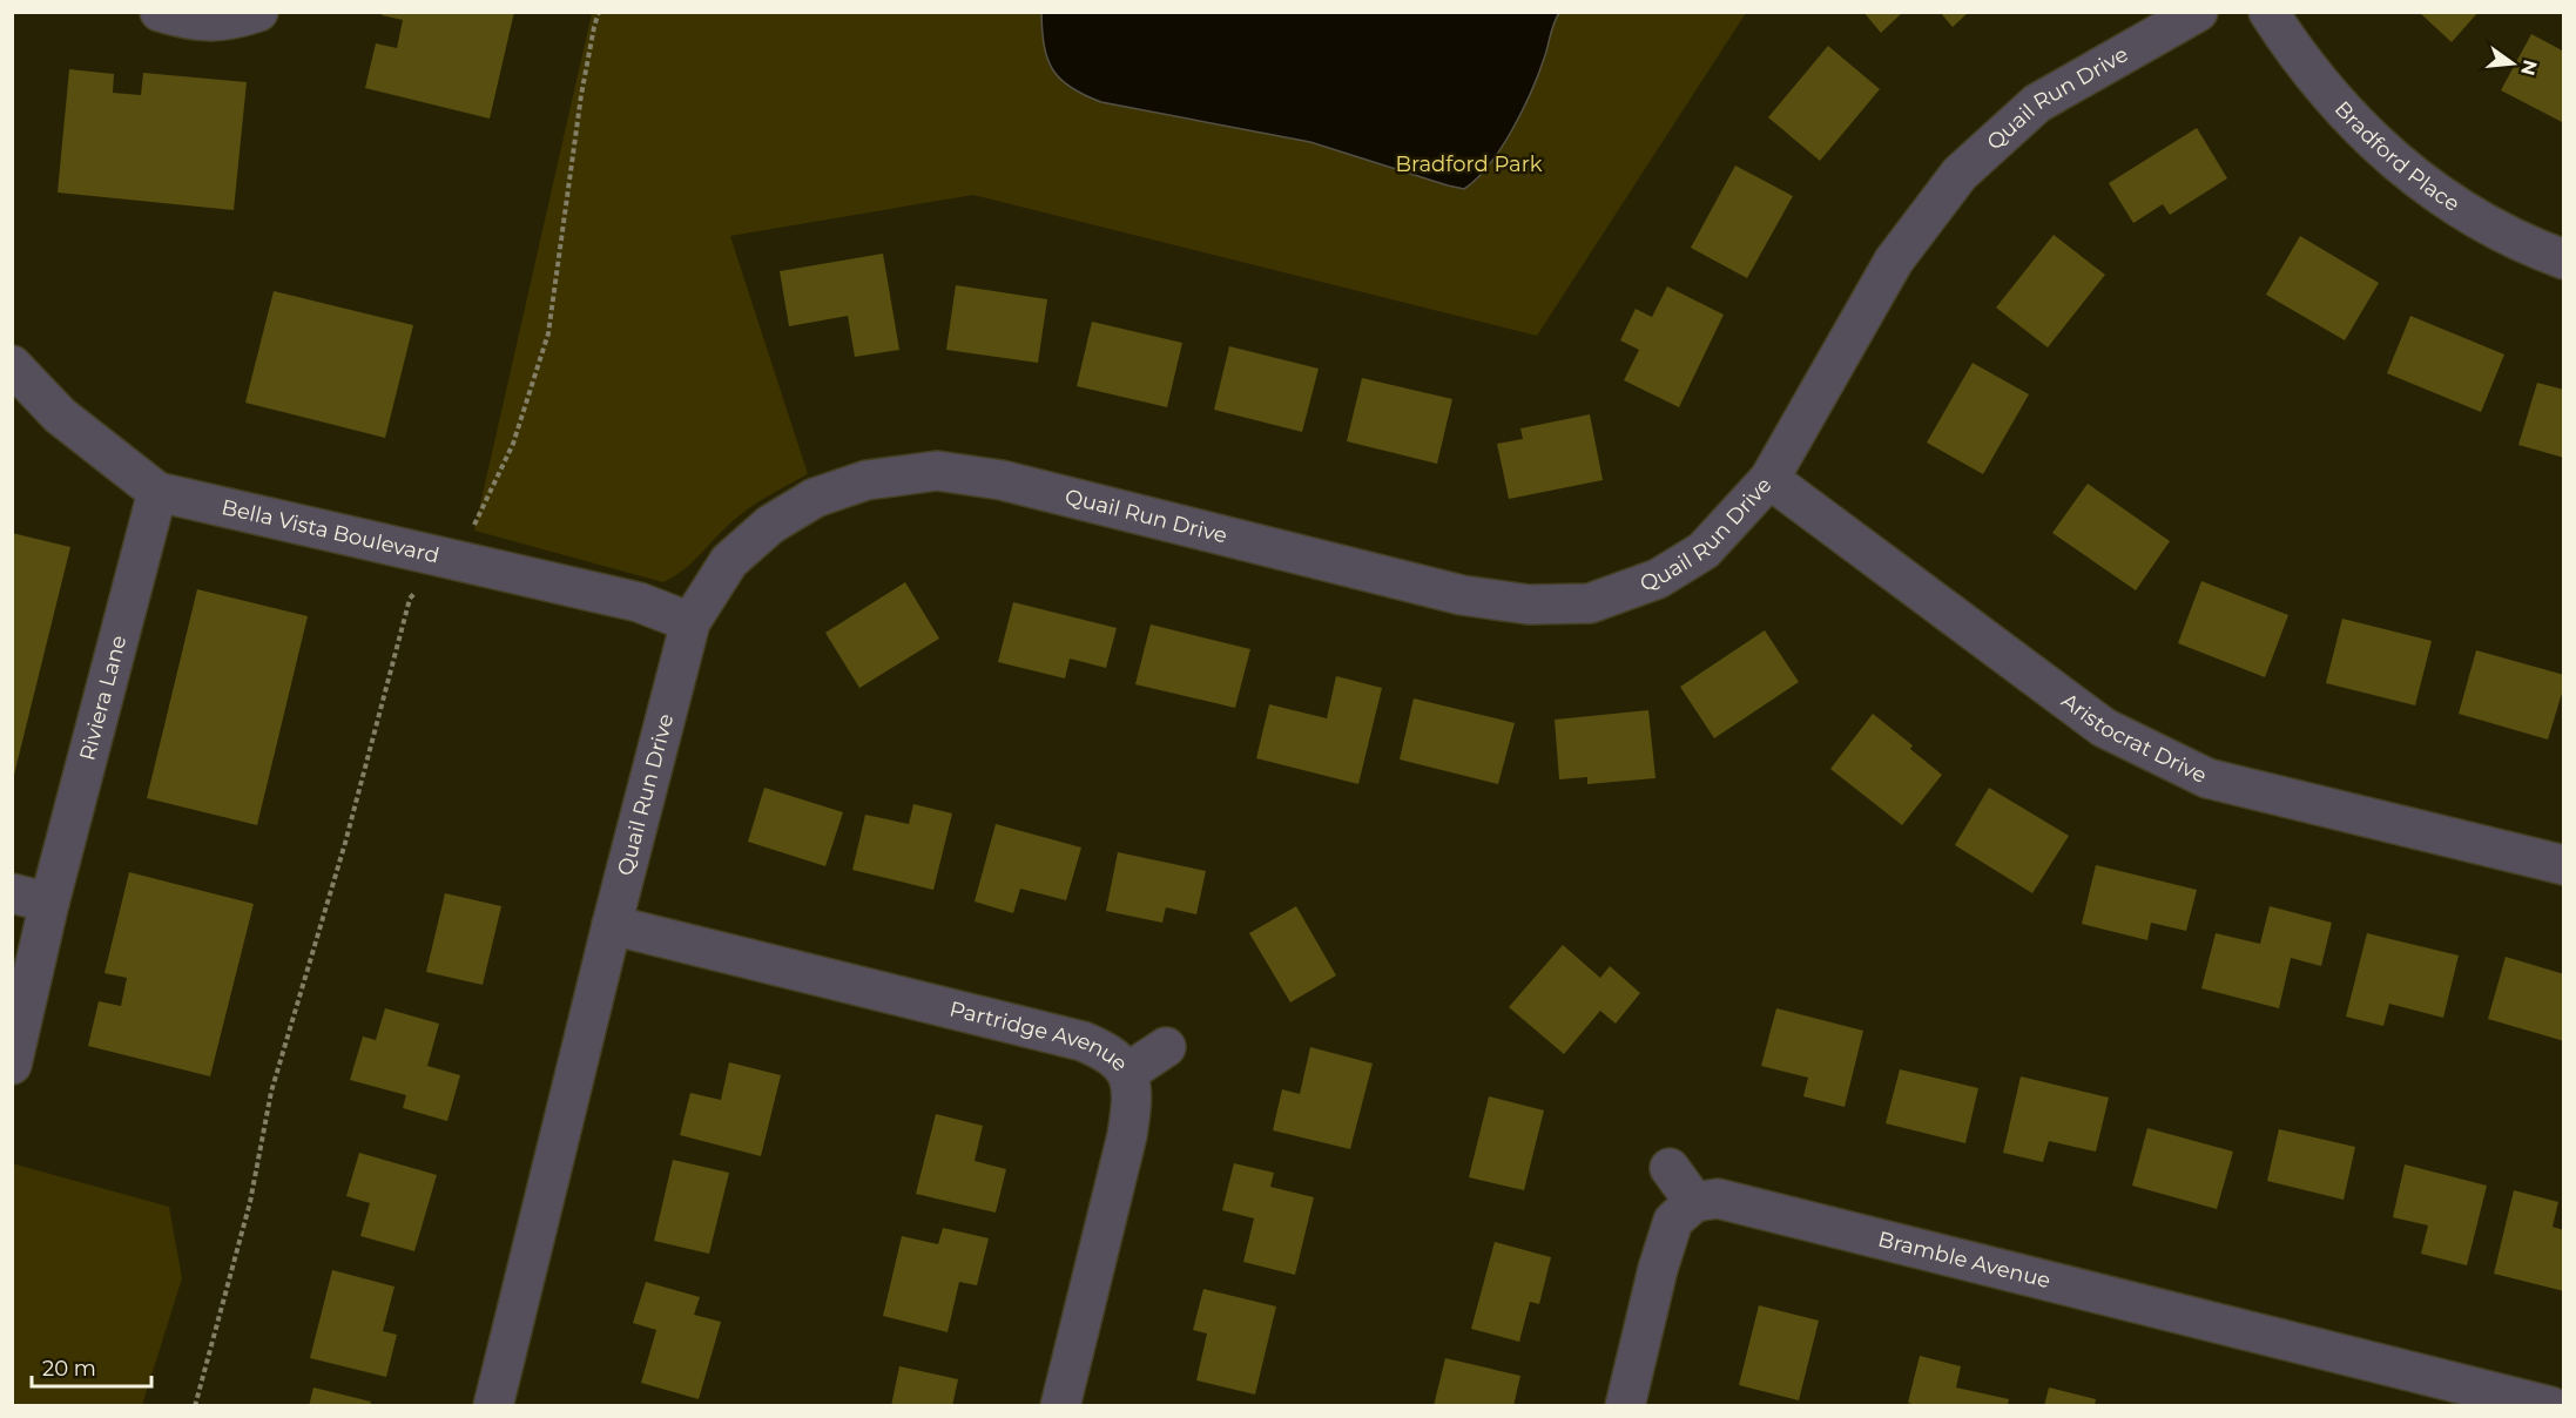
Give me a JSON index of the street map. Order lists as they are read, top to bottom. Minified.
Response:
{"streets":{"street":["Quail Run Drive","Bradford Place","Bella Vista Boulevard","Riviera Lane","Aristocrat Drive","Partridge Avenue","Bramble Avenue"]},"crossings":[["Quail Run Drive","Bella Vista Boulevard"],["Quail Run Drive","Aristocrat Drive"],["Quail Run Drive","Partridge Avenue"],["Bella Vista Boulevard","Riviera Lane"]],"parks":["Bradford Park"],"scale_bar":"20 m","north":"right"}
